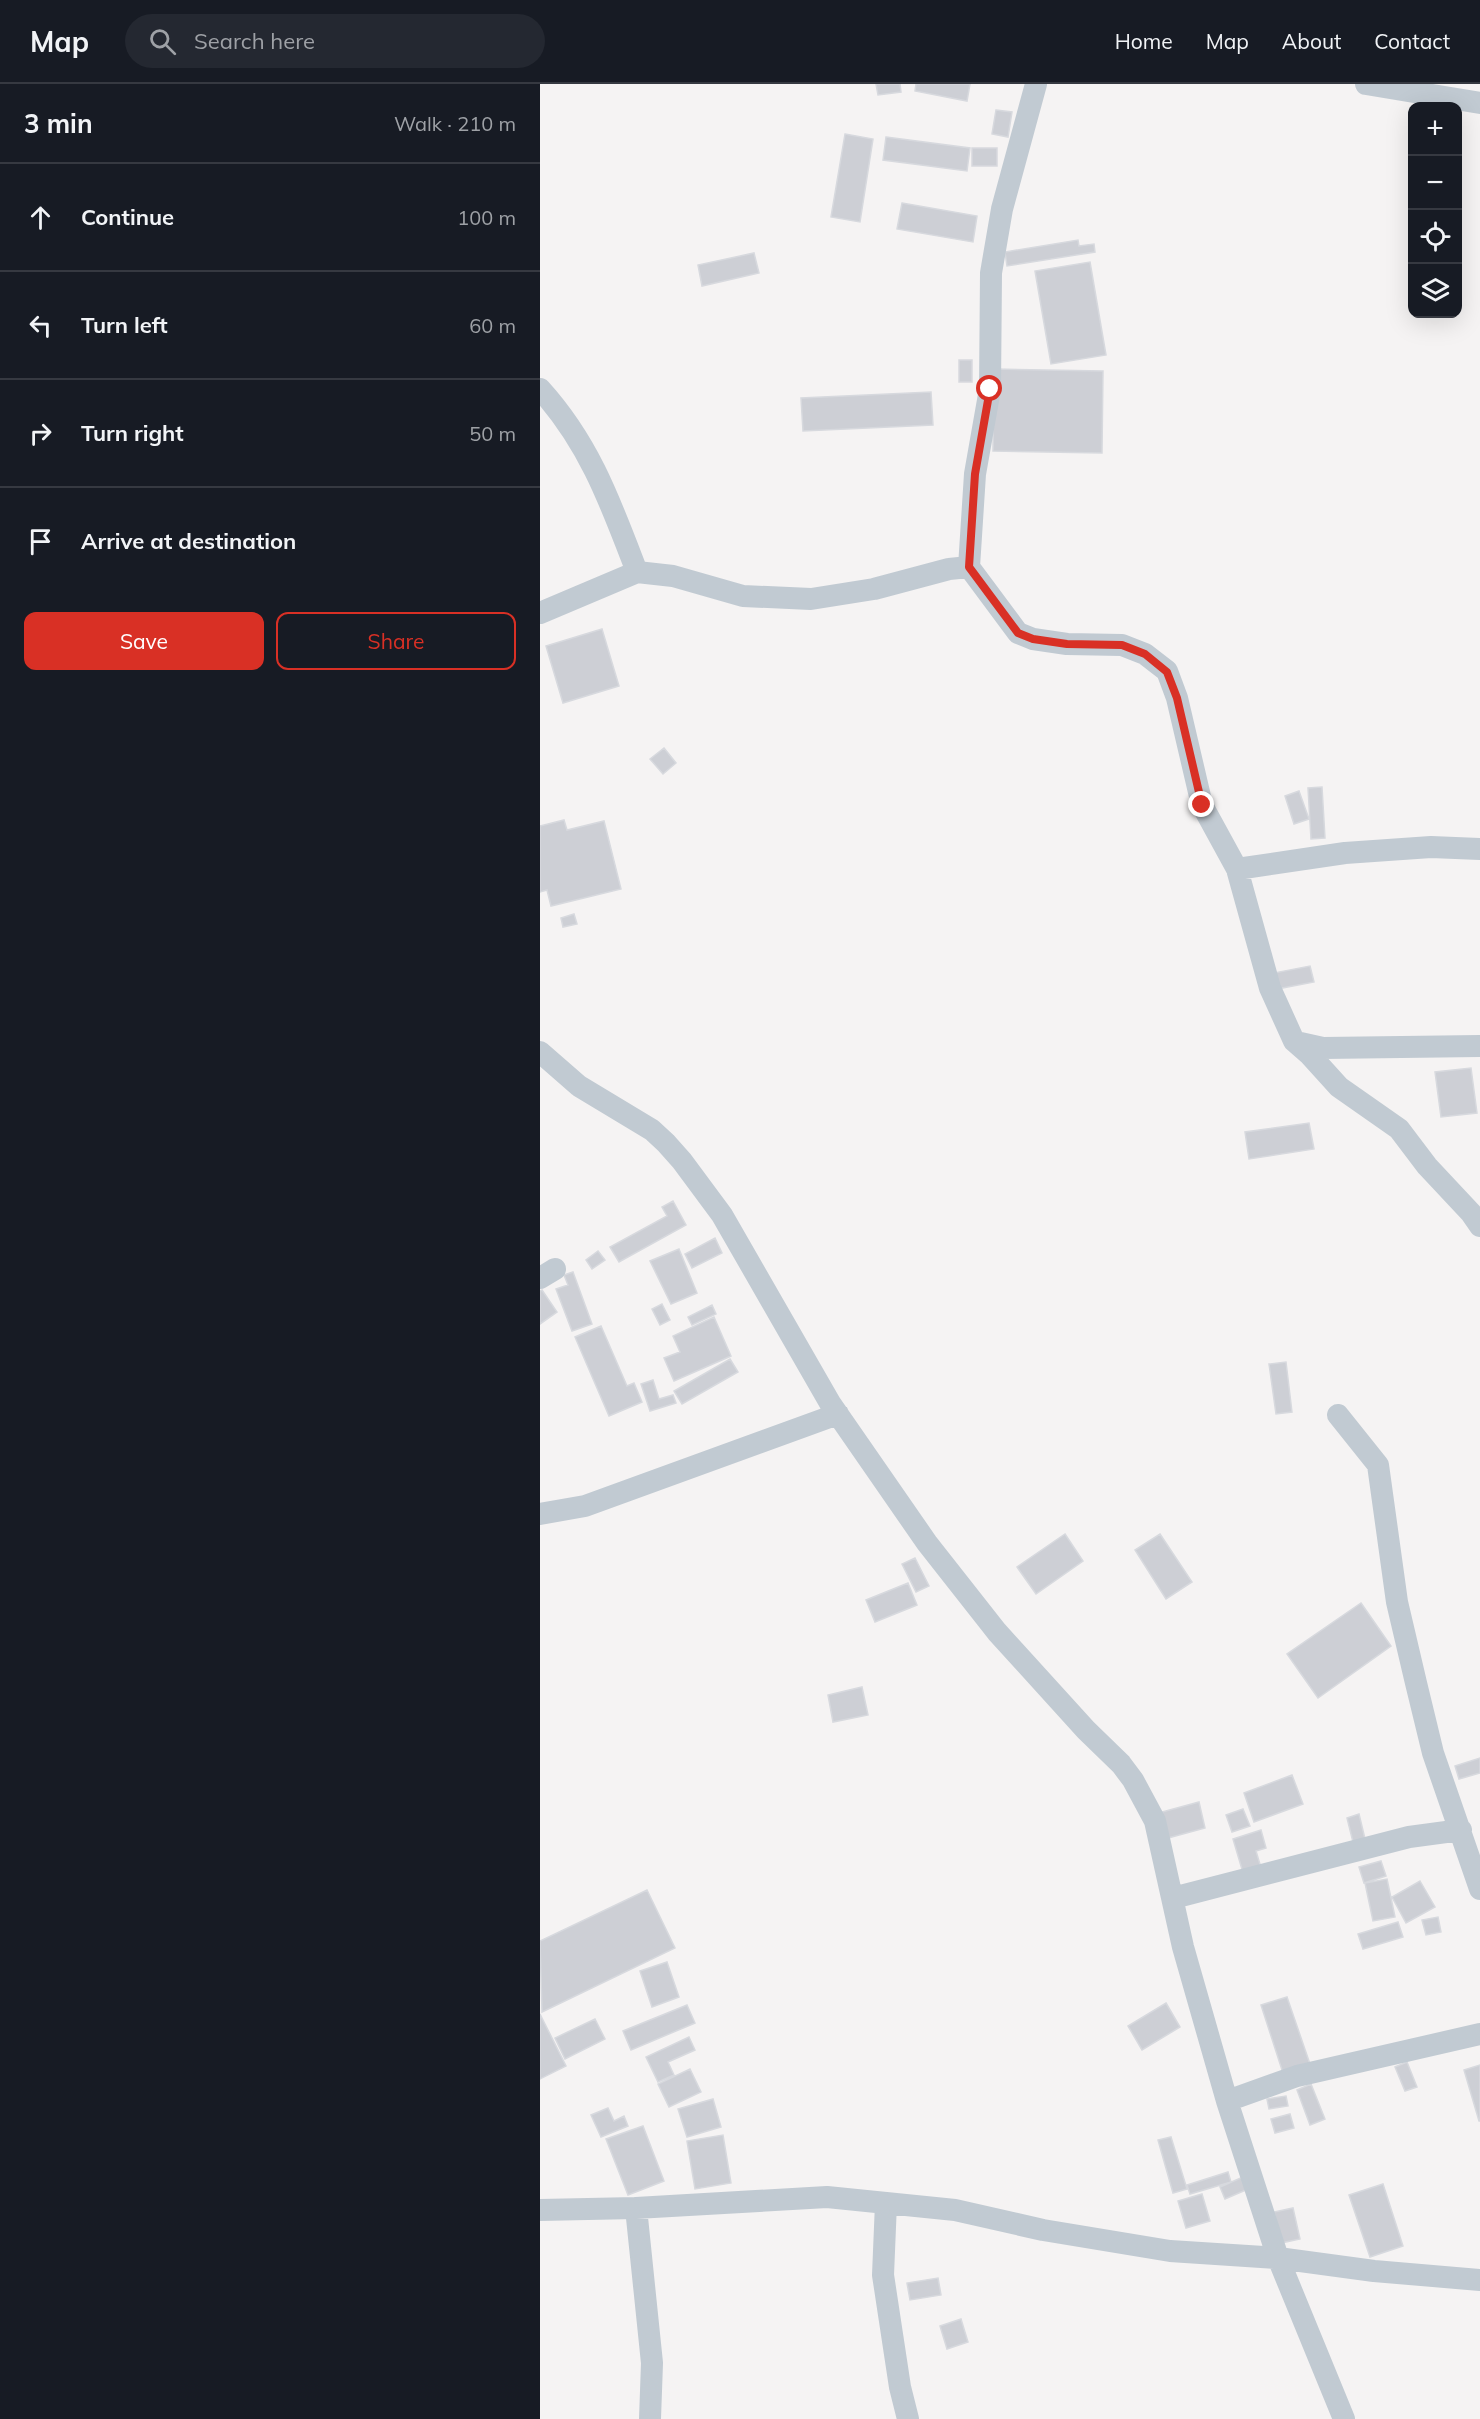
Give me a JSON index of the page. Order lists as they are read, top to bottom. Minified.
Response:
{"page":{"header":"Map","search":"Search here","nav":["Home","Map","About","Contact"],"heading":["3 min","Walk · 210 m"],"map_buttons":["+","−"],"list":[["Continue","100 m"],["Turn left","60 m"],["Turn right","50 m"],"Arrive at destination"],"buttons":["Save","Share"]}}
